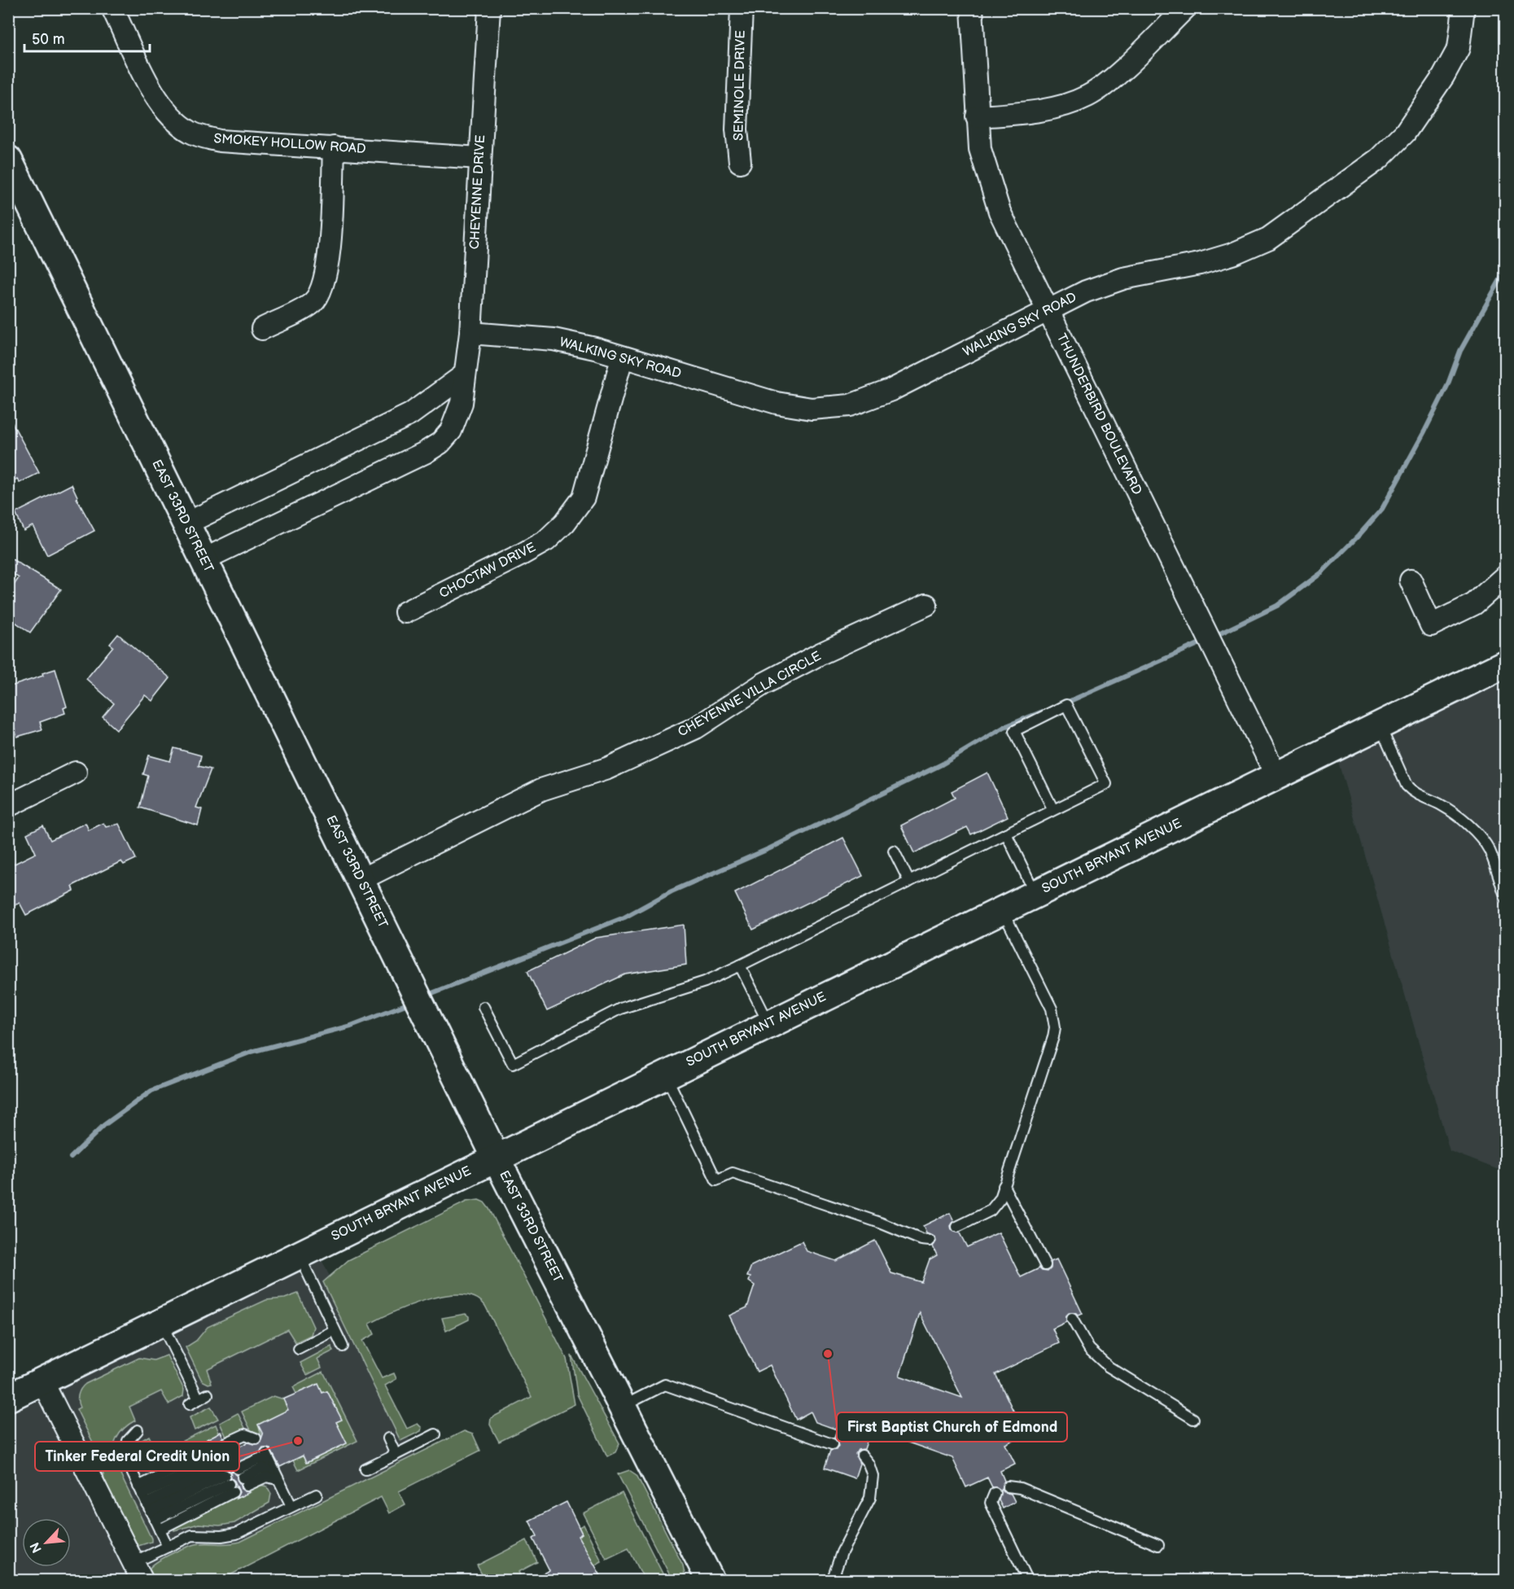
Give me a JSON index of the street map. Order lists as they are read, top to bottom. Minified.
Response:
{"streets":{"street":["SEMINOLE DRIVE","SMOKEY HOLLOW ROAD","CHEYENNE DRIVE","WALKING SKY ROAD","THUNDERBIRD BOULEVARD","EAST 33RD STREET","CHOCTAW DRIVE","CHEYENNE VILLA CIRCLE","SOUTH BRYANT AVENUE"]},"crossings":[["SMOKEY HOLLOW ROAD","CHEYENNE DRIVE"],["CHEYENNE DRIVE","WALKING SKY ROAD"],["CHEYENNE DRIVE","EAST 33RD STREET"],["WALKING SKY ROAD","THUNDERBIRD BOULEVARD"],["WALKING SKY ROAD","CHOCTAW DRIVE"],["THUNDERBIRD BOULEVARD","SOUTH BRYANT AVENUE"],["EAST 33RD STREET","CHEYENNE VILLA CIRCLE"],["EAST 33RD STREET","SOUTH BRYANT AVENUE"]],"places":["First Baptist Church of Edmond","Tinker Federal Credit Union"],"scale_bar":"50 m","north":"bottom left"}
